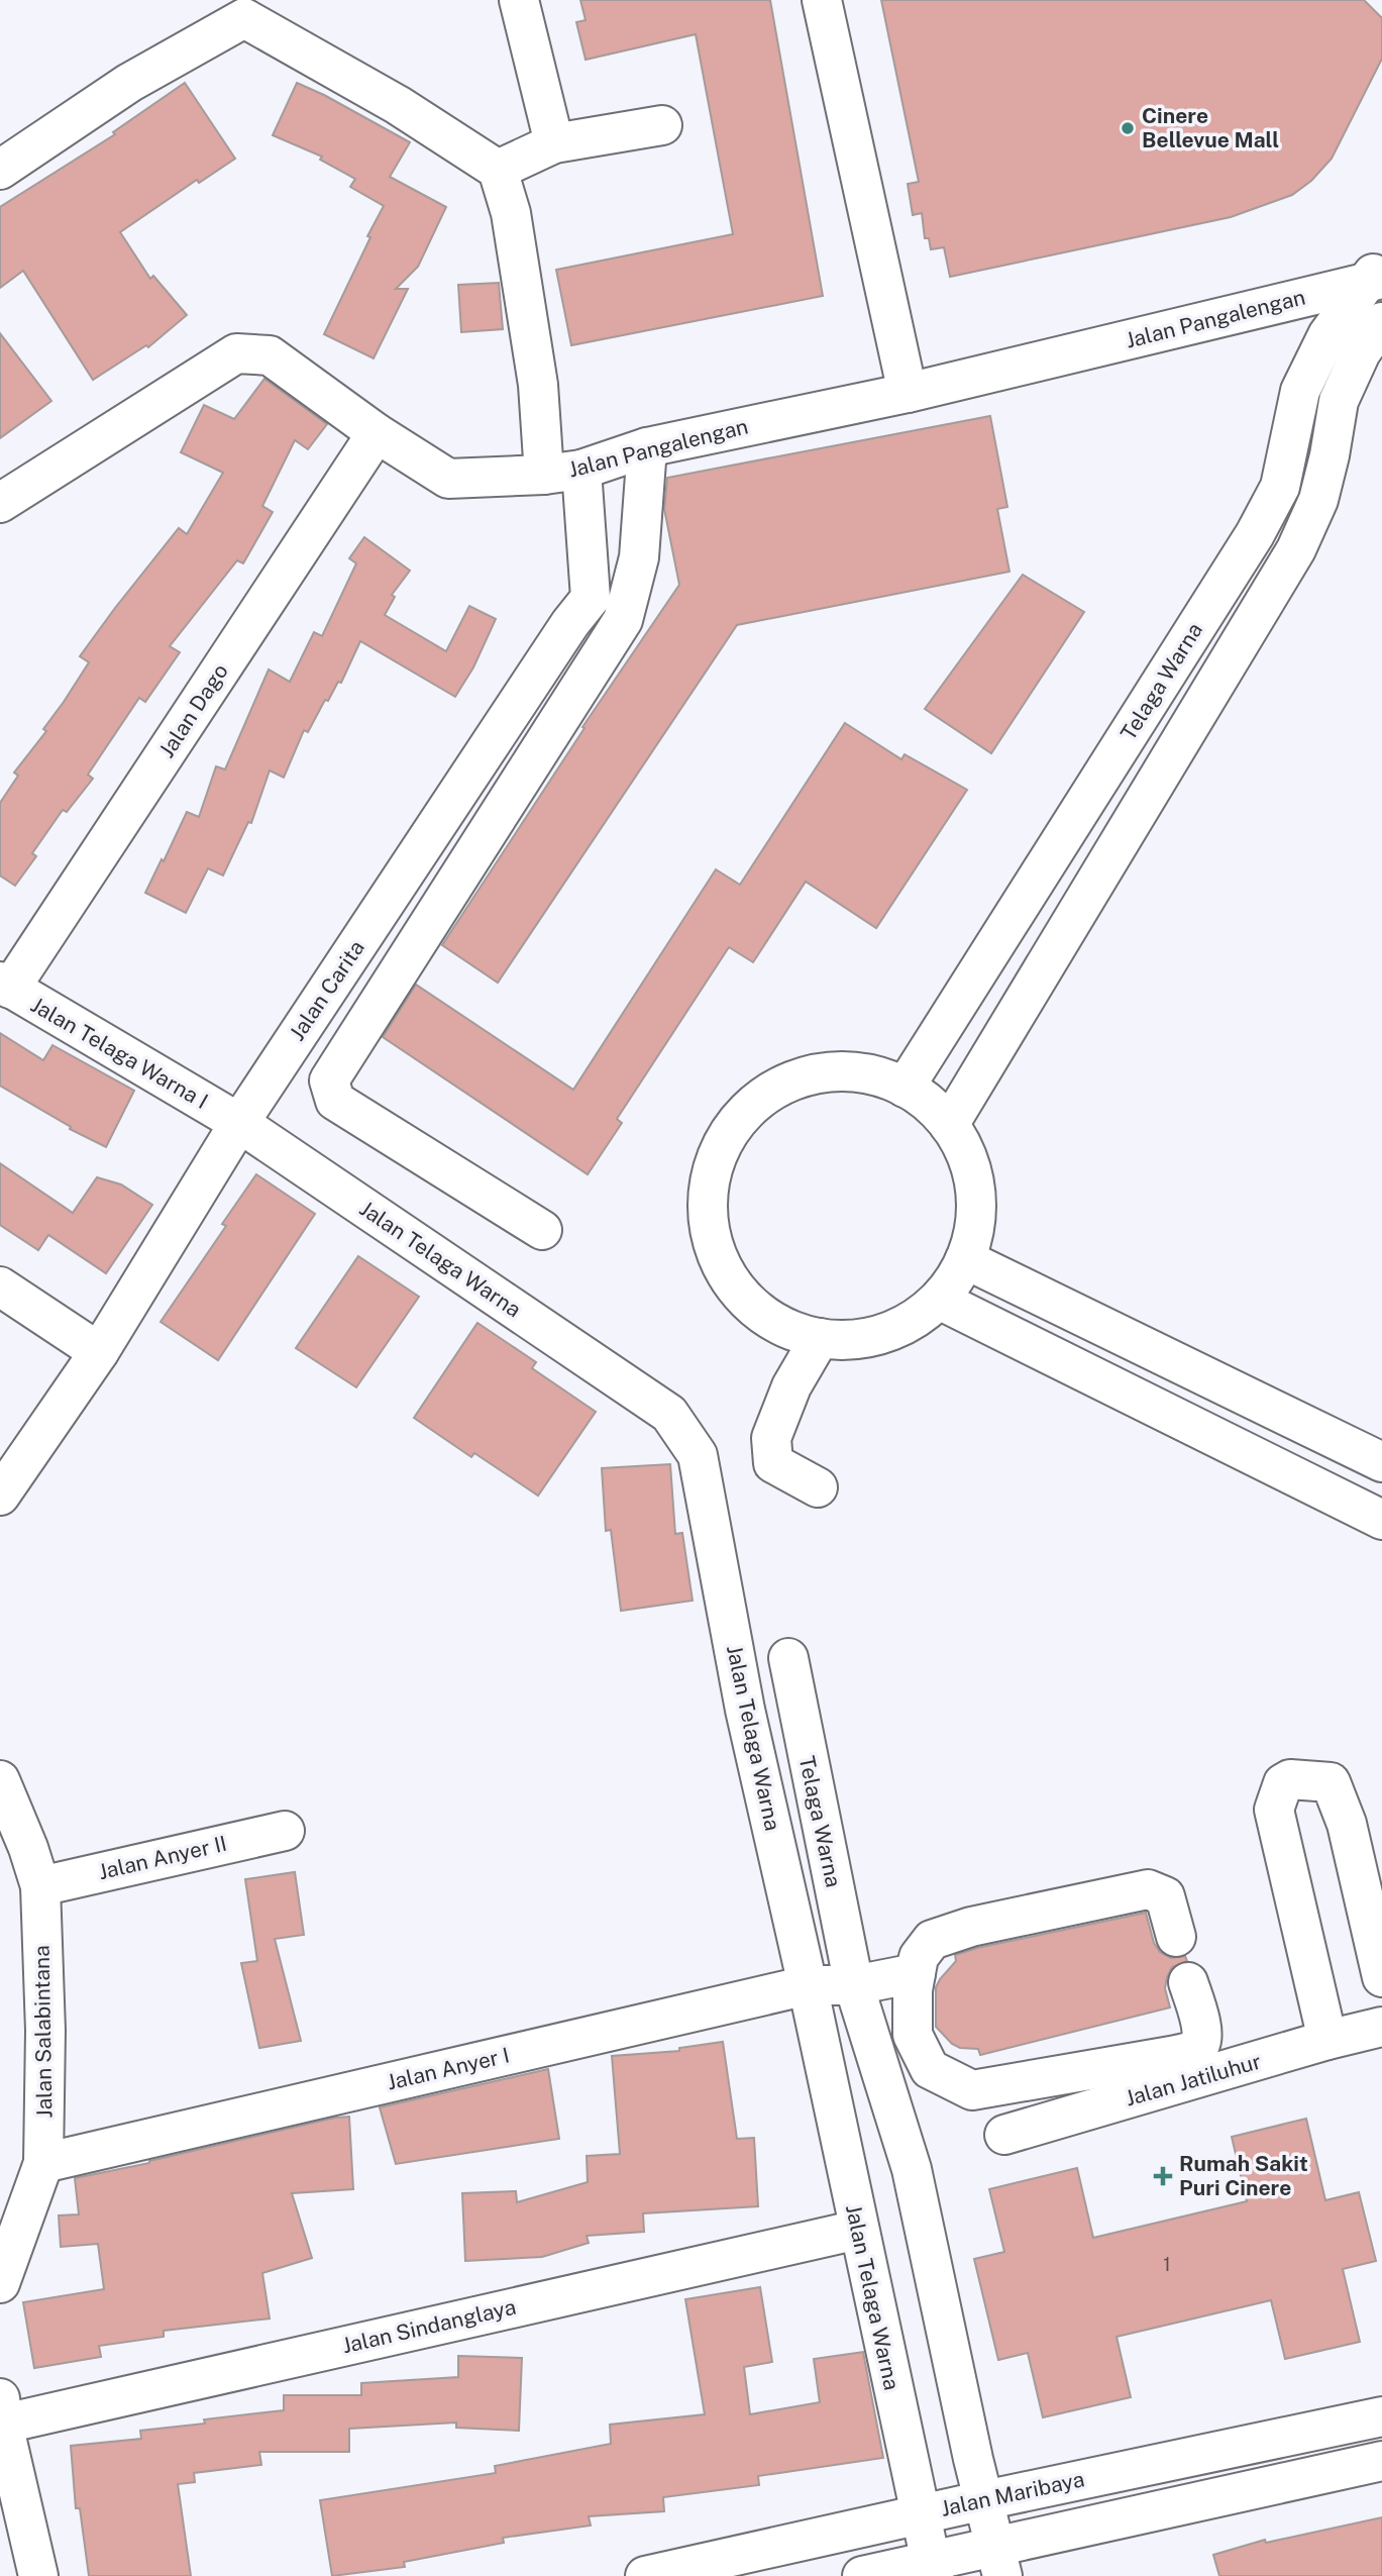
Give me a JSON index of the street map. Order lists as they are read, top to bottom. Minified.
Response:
{"streets":{"street":["Jalan Pangalengan","Telaga Warna","Jalan Dago","Jalan Carita","Jalan Telaga Warna I","Jalan Telaga Warna","Jalan Anyer II","Jalan Salabintana","Jalan Anyer I","Jalan Jatiluhur","Jalan Sindanglaya","Jalan Maribaya"]},"crossings":[["Jalan Pangalengan","Telaga Warna"],["Jalan Pangalengan","Jalan Dago"],["Telaga Warna","Jalan Anyer I"],["Jalan Dago","Jalan Telaga Warna I"],["Jalan Carita","Jalan Telaga Warna I"],["Jalan Carita","Jalan Telaga Warna"],["Jalan Telaga Warna I","Jalan Telaga Warna"],["Jalan Telaga Warna","Jalan Anyer I"],["Jalan Telaga Warna","Jalan Sindanglaya"],["Jalan Telaga Warna","Jalan Maribaya"],["Jalan Anyer II","Jalan Salabintana"],["Jalan Salabintana","Jalan Anyer I"]],"places":{"other":["Cinere Bellevue Mall"],"health":["Rumah Sakit Puri Cinere"]},"house_numbers":["1"]}
